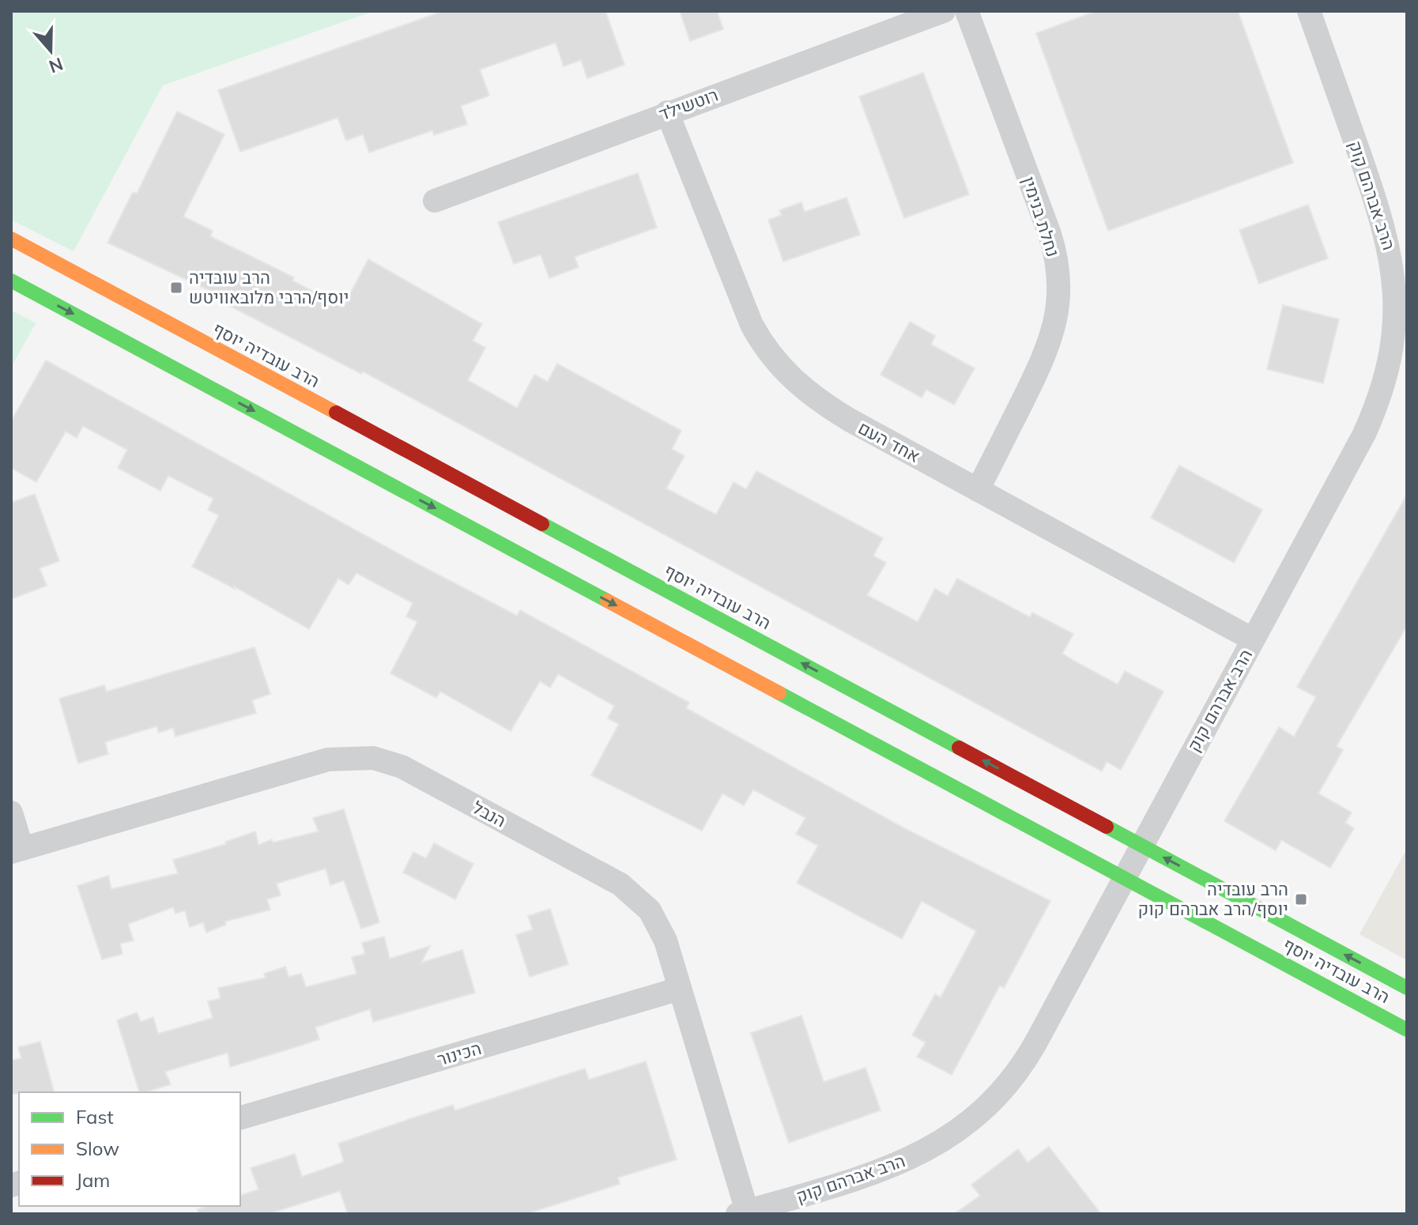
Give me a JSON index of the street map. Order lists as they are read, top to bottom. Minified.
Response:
{"streets":{"street":["רוטשילד","הרב אברהם קוק","נחלת בנימין","הרב עובדיה יוסף","אחד העם","הנבל","הכינור"]},"crossings":[["רוטשילד","אחד העם"],["הרב אברהם קוק","הרב עובדיה יוסף"],["הרב אברהם קוק","אחד העם"],["הרב אברהם קוק","הנבל"],["נחלת בנימין","אחד העם"],["הנבל","הכינור"]],"places":{"transit":["הרב עובדיה יוסף/הרבי מלובאוויטש","הרב עובדיה יוסף/הרב אברהם קוק"]},"legend":["Fast","Slow","Jam"],"north":"bottom"}
